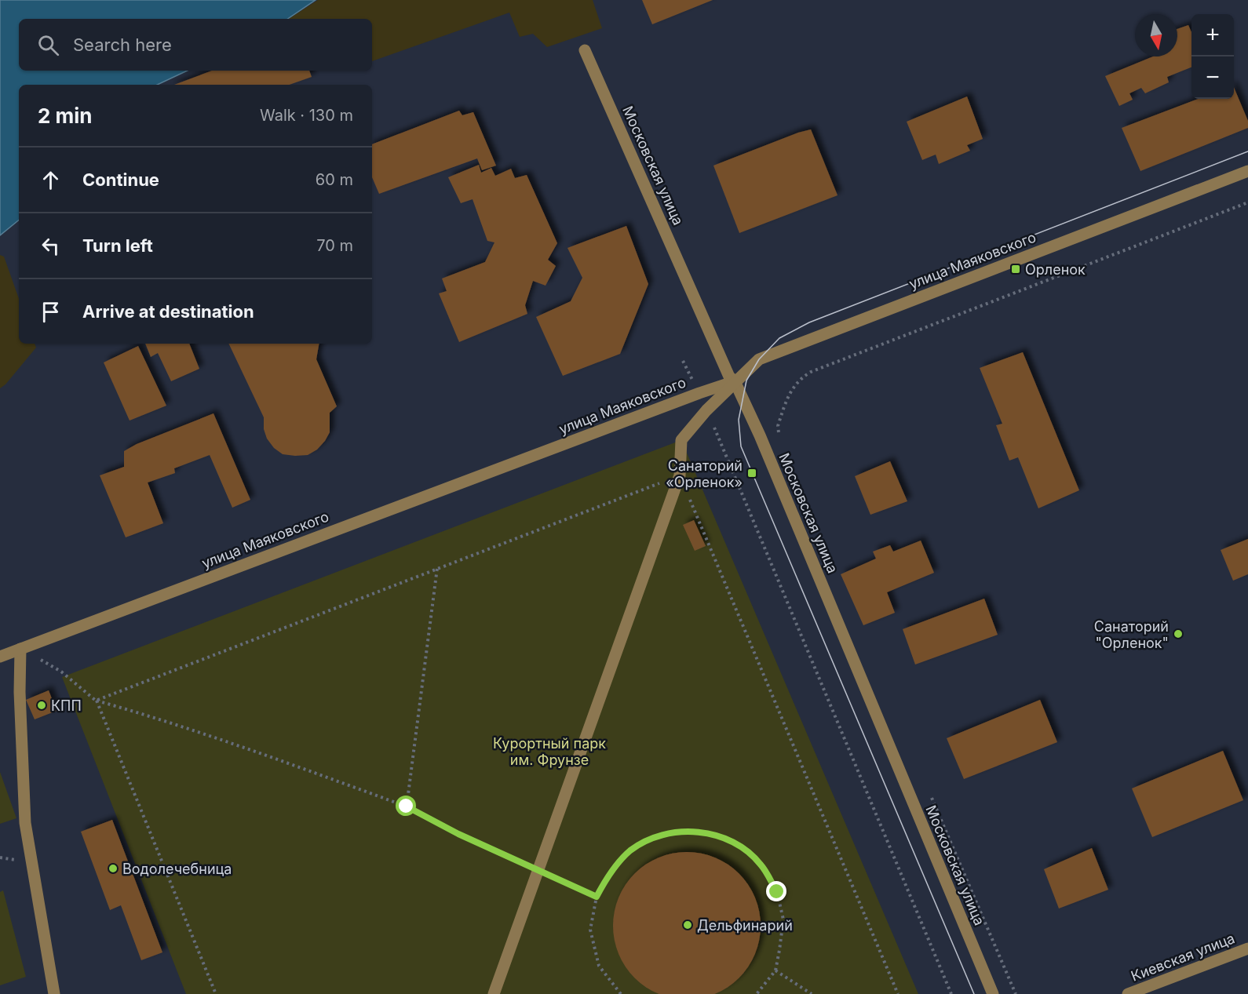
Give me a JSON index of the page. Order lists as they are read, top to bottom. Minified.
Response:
{"streets":{"street":["Московская улица","улица Маяковского","Киевская улица"]},"crossings":[["Московская улица","улица Маяковского"]],"parks":["Курортный парк им. Фрунзе"],"places":{"transit":["Орленок","Санаторий «Орленок»"],"other":["Санаторий \"Орленок\"","КПП","Водолечебница","Дельфинарий"]},"north":"bottom","page":{"map_buttons":["+","−"],"search":"Search here","heading":["2 min","Walk · 130 m"],"list":[["Continue","60 m"],["Turn left","70 m"],"Arrive at destination"]}}
